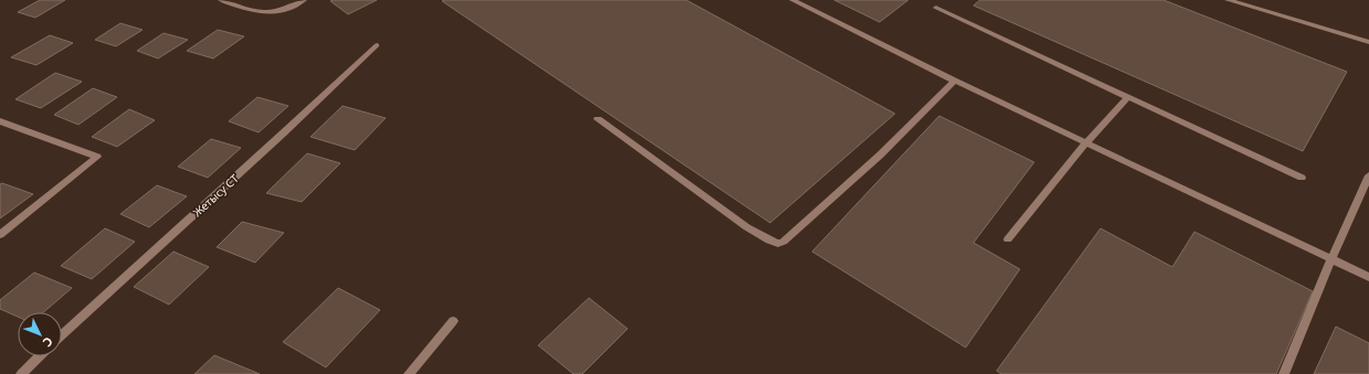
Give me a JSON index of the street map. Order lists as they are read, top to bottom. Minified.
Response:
{"streets":{"street":["Жетысу СТ"]},"north":"bottom right"}
